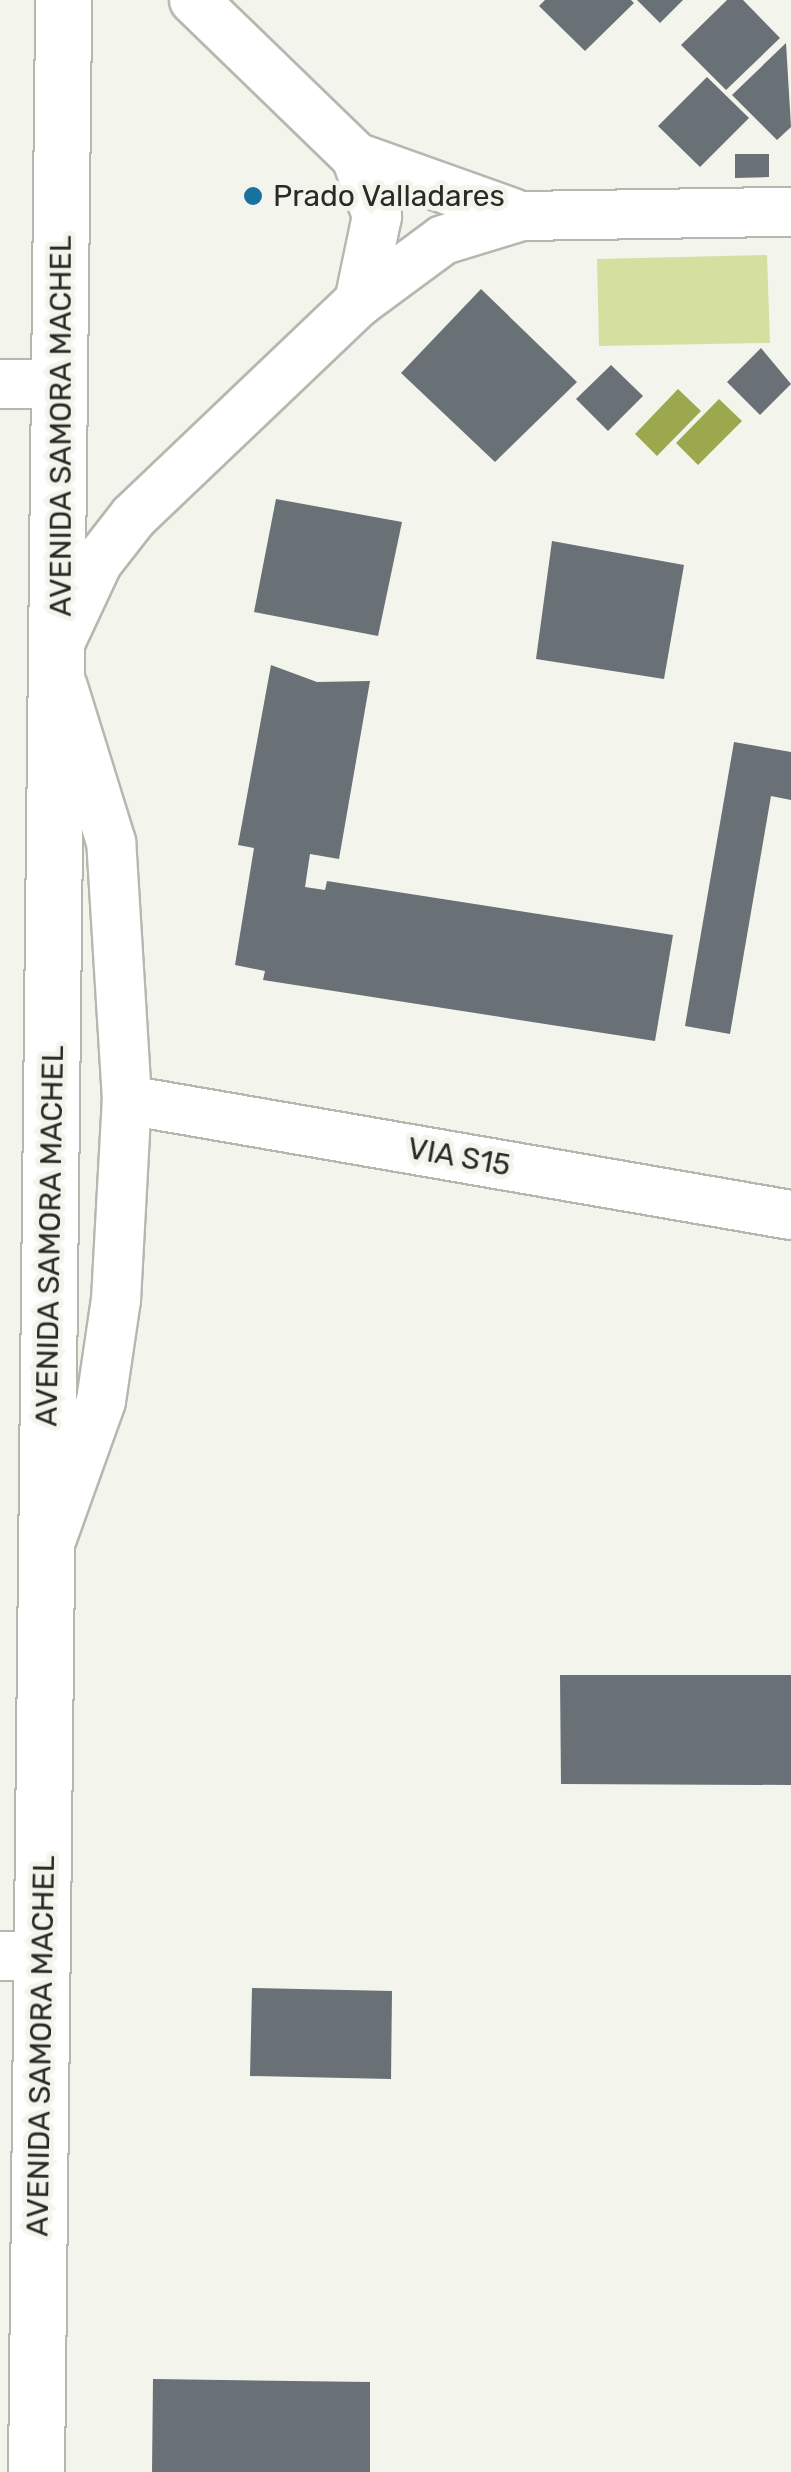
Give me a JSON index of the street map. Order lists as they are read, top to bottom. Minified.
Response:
{"streets":{"main road":["AVENIDA SAMORA MACHEL"],"street":["VIA S15"]},"places":["Prado Valladares"]}
